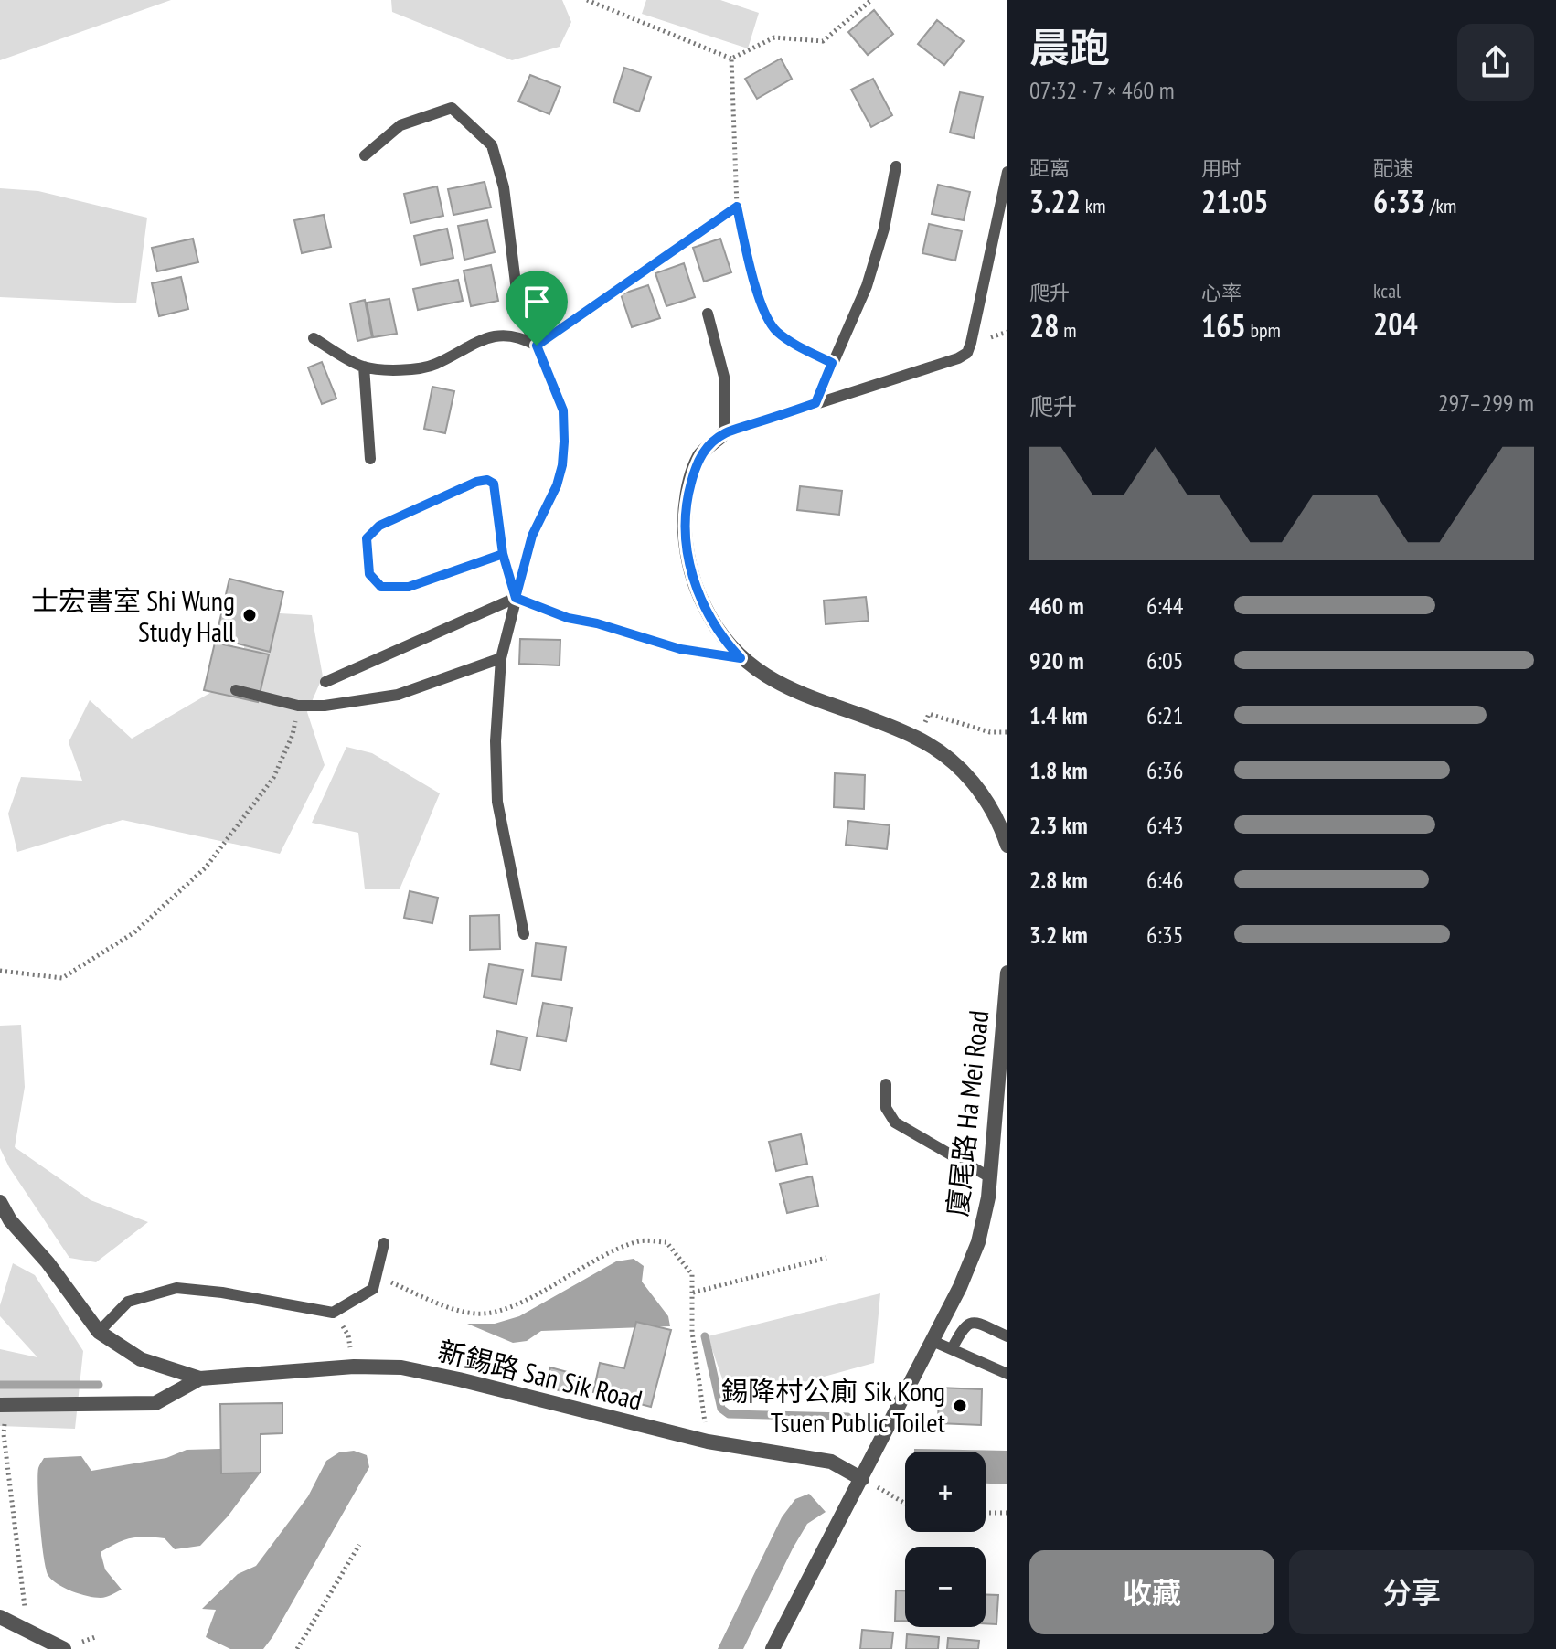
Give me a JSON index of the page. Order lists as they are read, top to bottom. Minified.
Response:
{"streets":{"street":["廈尾路 Ha Mei Road","新錫路 San Sik Road"]},"crossings":[["廈尾路 Ha Mei Road","新錫路 San Sik Road"]],"places":["士宏書室 Shi Wung Study Hall","錫降村公廁 Sik Kong Tsuen Public Toilet"],"page":{"heading":["晨跑","07:32 · 7 × 460 m"],"stats":[["距离","3.22 km"],["用时","21:05"],["配速","6:33 /km"],["爬升","28 m"],["心率","165 bpm"],["kcal","204"]],"chart":["爬升","297–299 m"],"list":[{"name":"460 m","note":"6:44"},{"name":"920 m","note":"6:05"},{"name":"1.4 km","note":"6:21"},{"name":"1.8 km","note":"6:36"},{"name":"2.3 km","note":"6:43"},{"name":"2.8 km","note":"6:46"},{"name":"3.2 km","note":"6:35"}],"map_buttons":["+","−"],"buttons":["收藏","分享"]}}
